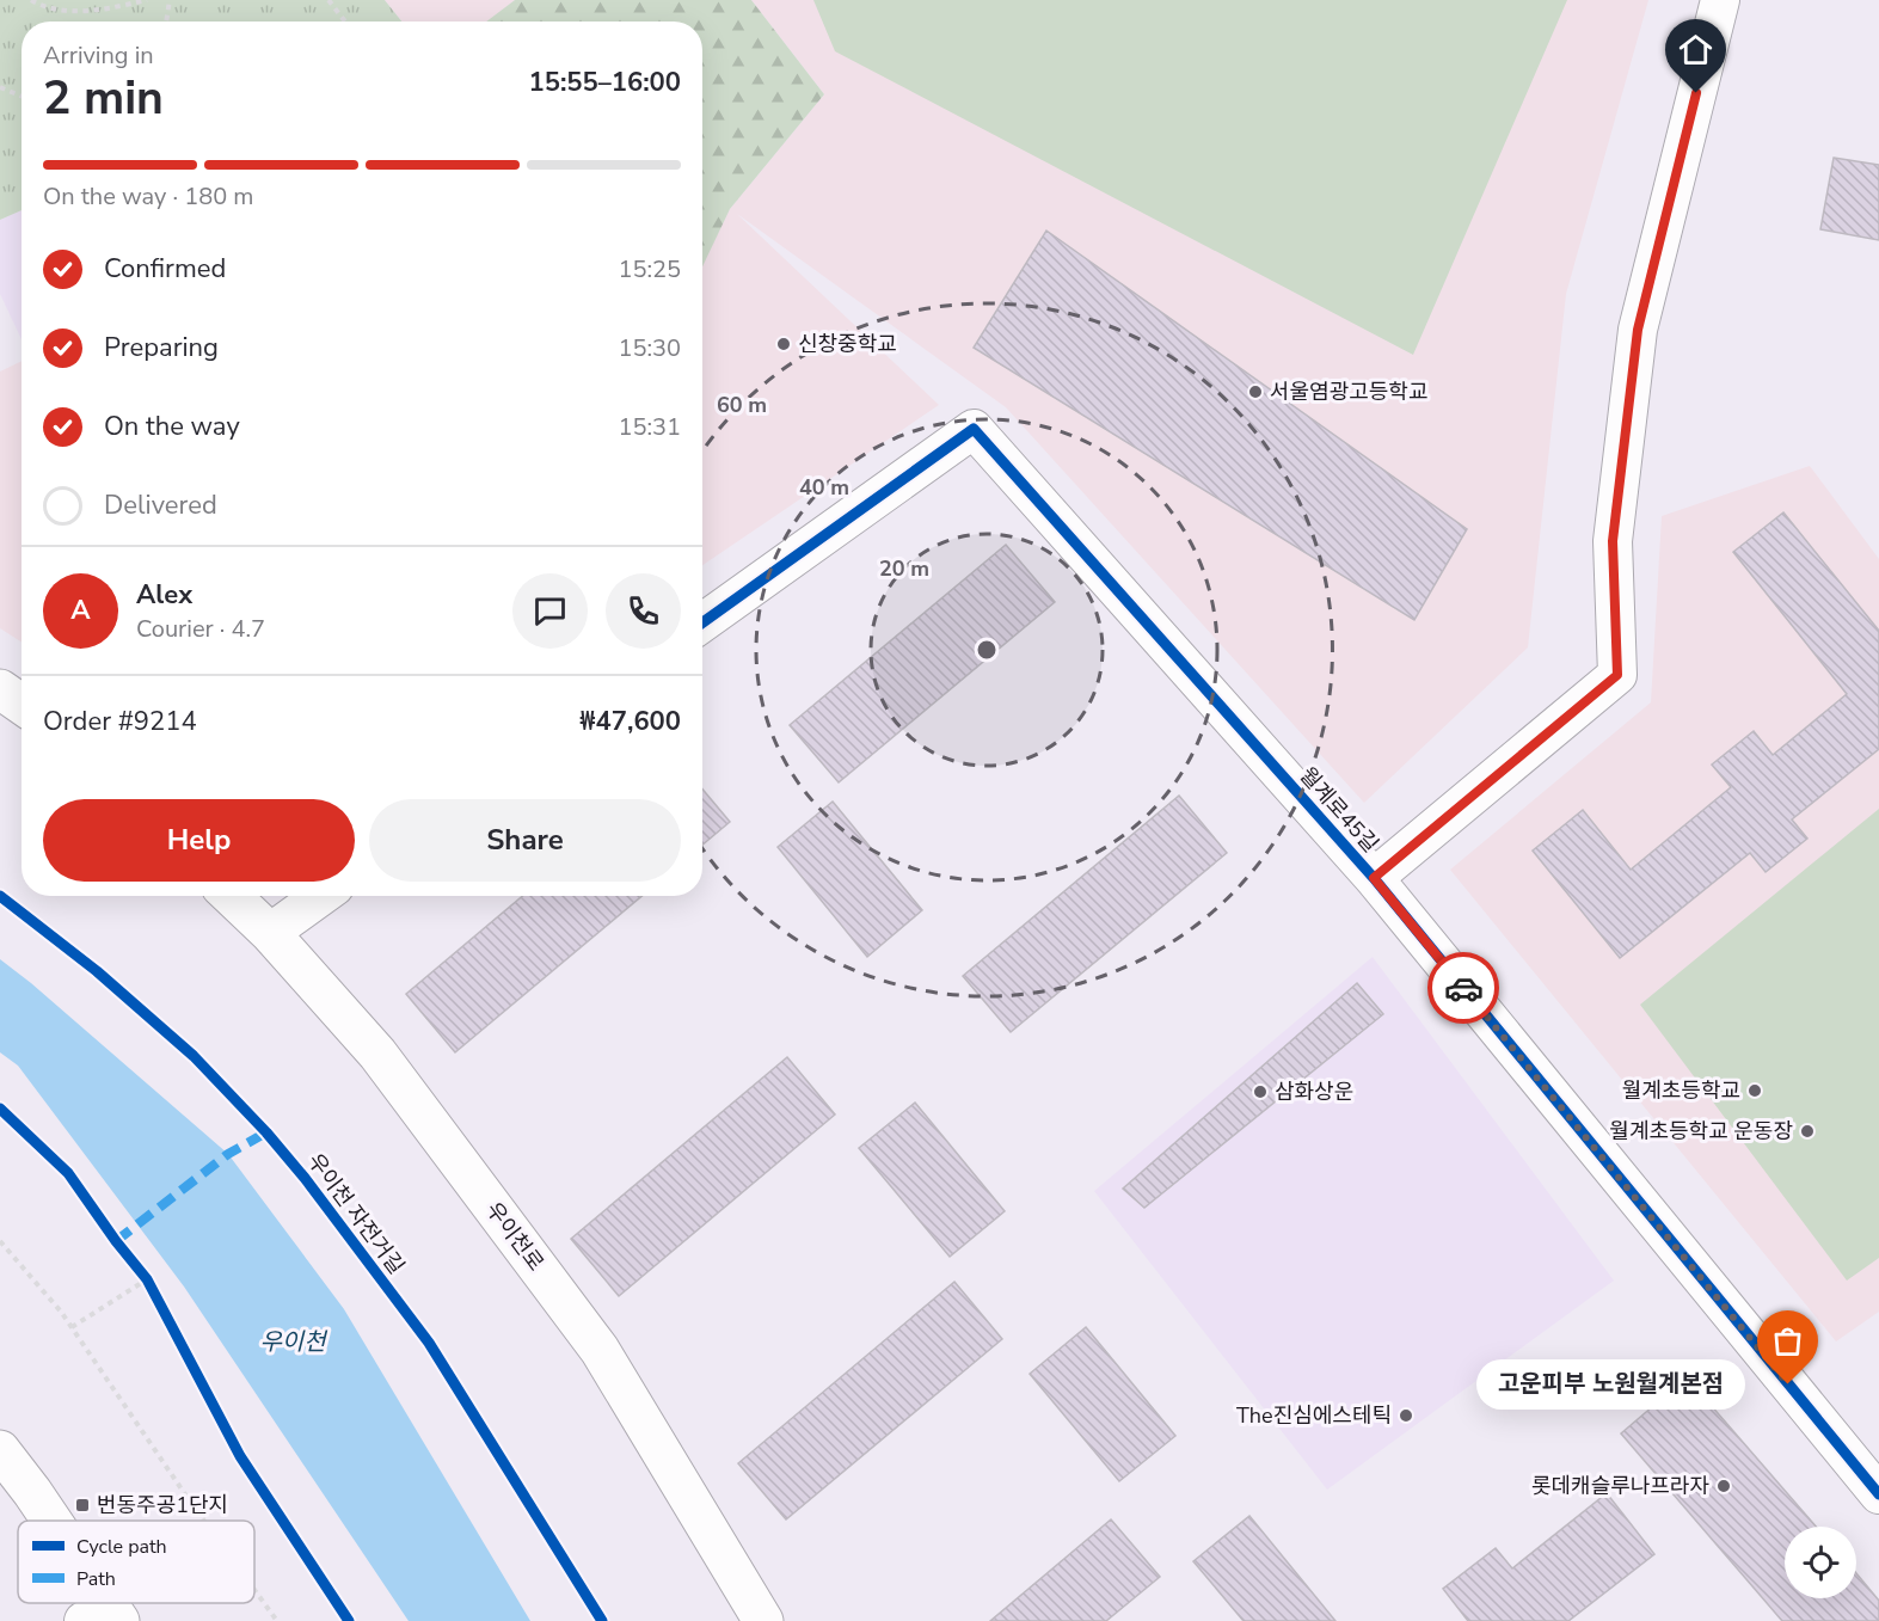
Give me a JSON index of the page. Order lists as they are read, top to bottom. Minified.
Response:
{"streets":{"street":["월계로45길","우이천로"],"cycle path":["우이천 자전거길"]},"water":["우이천"],"places":{"other":["신창중학교","서울염광고등학교","월계초등학교","삼화상운","월계초등학교 운동장","고운피부 노원월계본점","The진심에스테틱","롯데캐슬루나프라자"],"transit":["번동주공1단지"]},"legend":["Cycle path","Path"],"page":{"heading":["2 min","Arriving in","15:55–16:00"],"panel":["Alex","Courier · 4.7","Order #9214","₩47,600"],"bar":"On the way · 180 m","list":[["Confirmed","15:25"],["Preparing","15:30"],["On the way","15:31"],"Delivered"],"round":"A","buttons":["Help","Share"],"bubble":"고운피부 노원월계본점"},"rings":["60 m","40 m","20 m"]}
